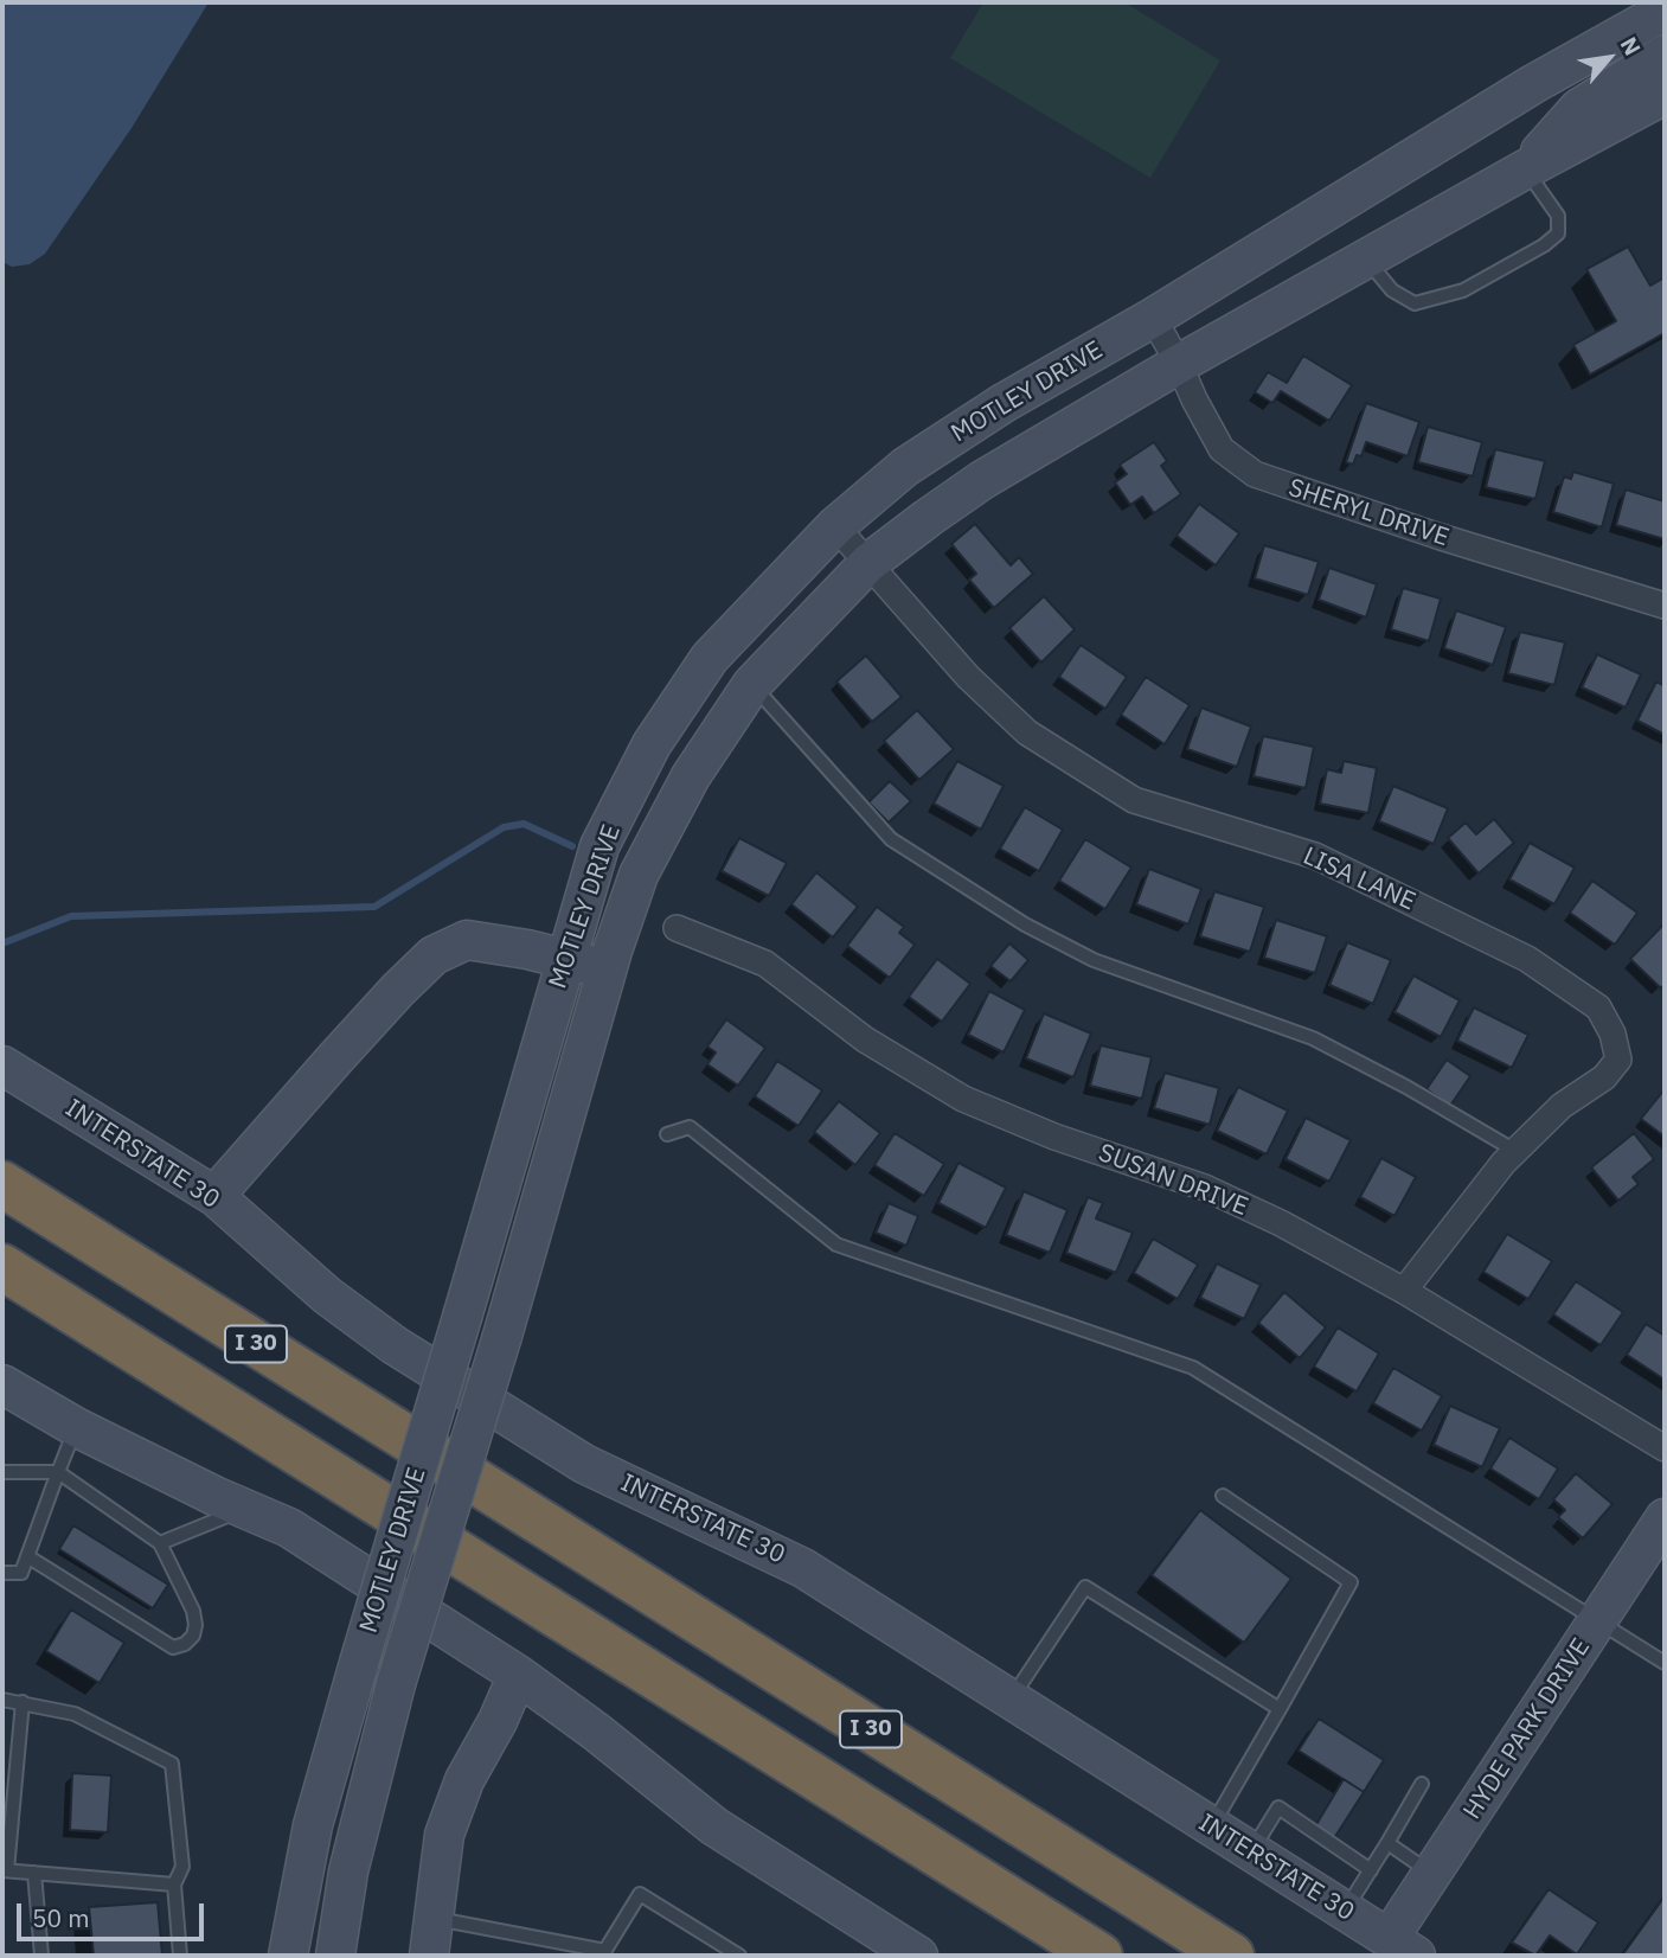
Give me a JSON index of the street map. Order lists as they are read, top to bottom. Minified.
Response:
{"streets":{"highway":["I 30"],"main road":["MOTLEY DRIVE","INTERSTATE 30","HYDE PARK DRIVE"],"street":["SHERYL DRIVE","LISA LANE","SUSAN DRIVE"]},"crossings":[["MOTLEY DRIVE","SHERYL DRIVE"],["MOTLEY DRIVE","LISA LANE"],["LISA LANE","SUSAN DRIVE"],["INTERSTATE 30","HYDE PARK DRIVE"]],"scale_bar":"50 m","north":"top right"}
